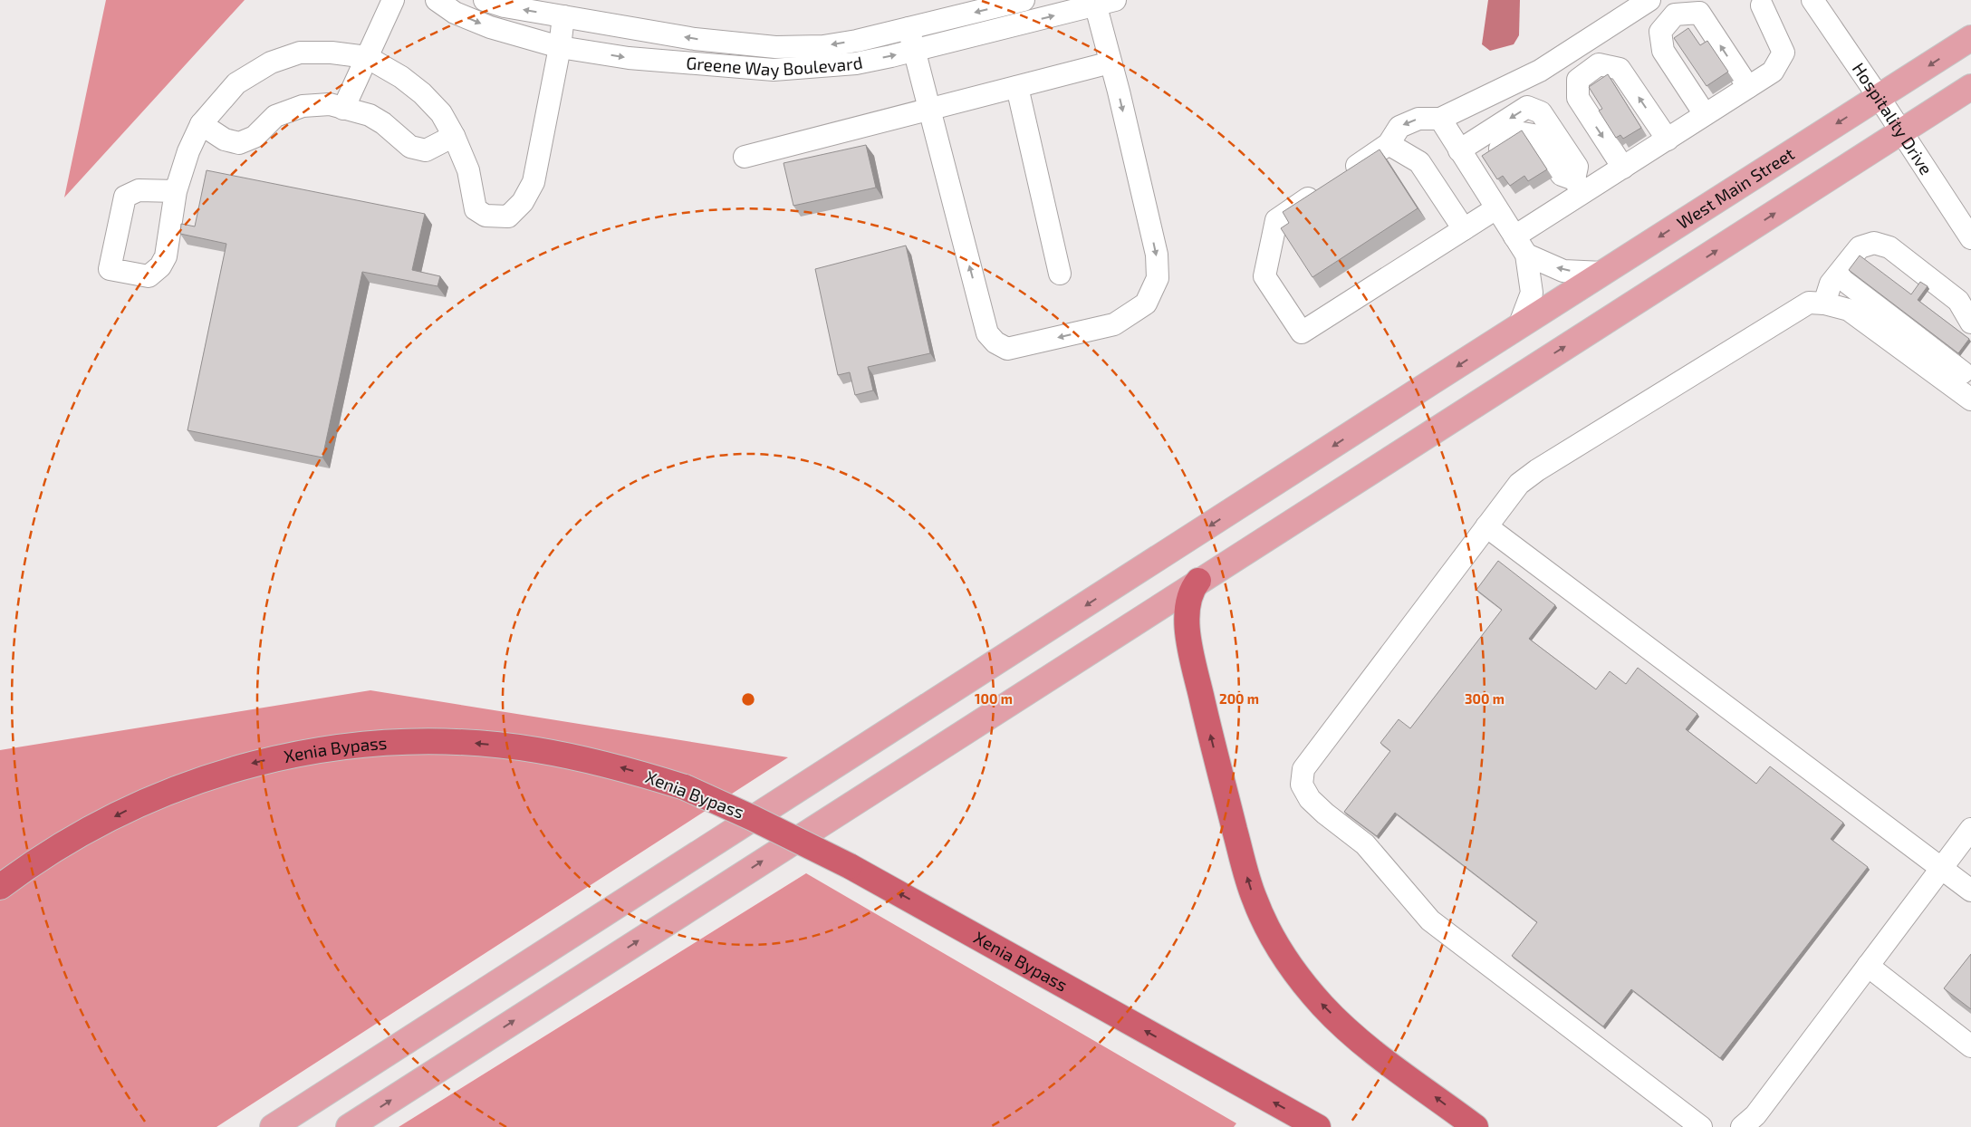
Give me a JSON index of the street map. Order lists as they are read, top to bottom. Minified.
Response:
{"streets":{"highway":["Xenia Bypass"],"main road":["West Main Street"],"street":["Greene Way Boulevard","Hospitality Drive"]},"crossings":[["Hospitality Drive","West Main Street"]],"one_way":["Xenia Bypass"],"rings":["100 m","200 m","300 m"]}
